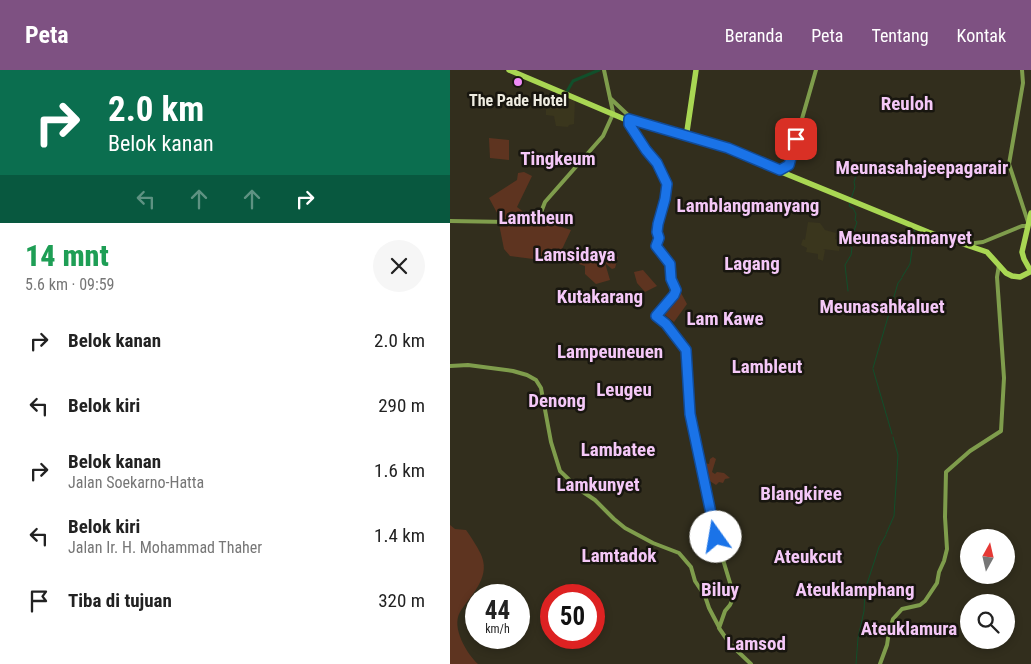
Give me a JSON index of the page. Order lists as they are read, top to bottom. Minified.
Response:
{"districts":["Reuloh","Tingkeum","Meunasahajeepagarair","Lamblangmanyang","Lamtheun","Meunasahmanyet","Lamsidaya","Lagang","Kutakarang","Meunasahkaluet","Lam Kawe","Lampeuneuen","Lambleut","Leugeu","Denong","Lambatee","Lamkunyet","Blangkiree","Lamtadok","Ateukcut","Biluy","Ateuklamphang","Ateuklamura","Lamsod"],"places":["The Pade Hotel"],"north":"top","page":{"header":"Peta","nav":["Beranda","Peta","Tentang","Kontak"],"turn":["2.0 km","Belok kanan"],"heading":["14 mnt","5.6 km · 09:59"],"list":[{"name":"Belok kanan","value":"2.0 km"},{"name":"Belok kiri","value":"290 m"},{"name":"Belok kanan","note":"Jalan Soekarno-Hatta","value":"1.6 km"},{"name":"Belok kiri","note":"Jalan Ir. H. Mohammad Thaher","value":"1.4 km"},{"name":"Tiba di tujuan","value":"320 m"}],"speed":"44 km/h","limit":"50"}}
